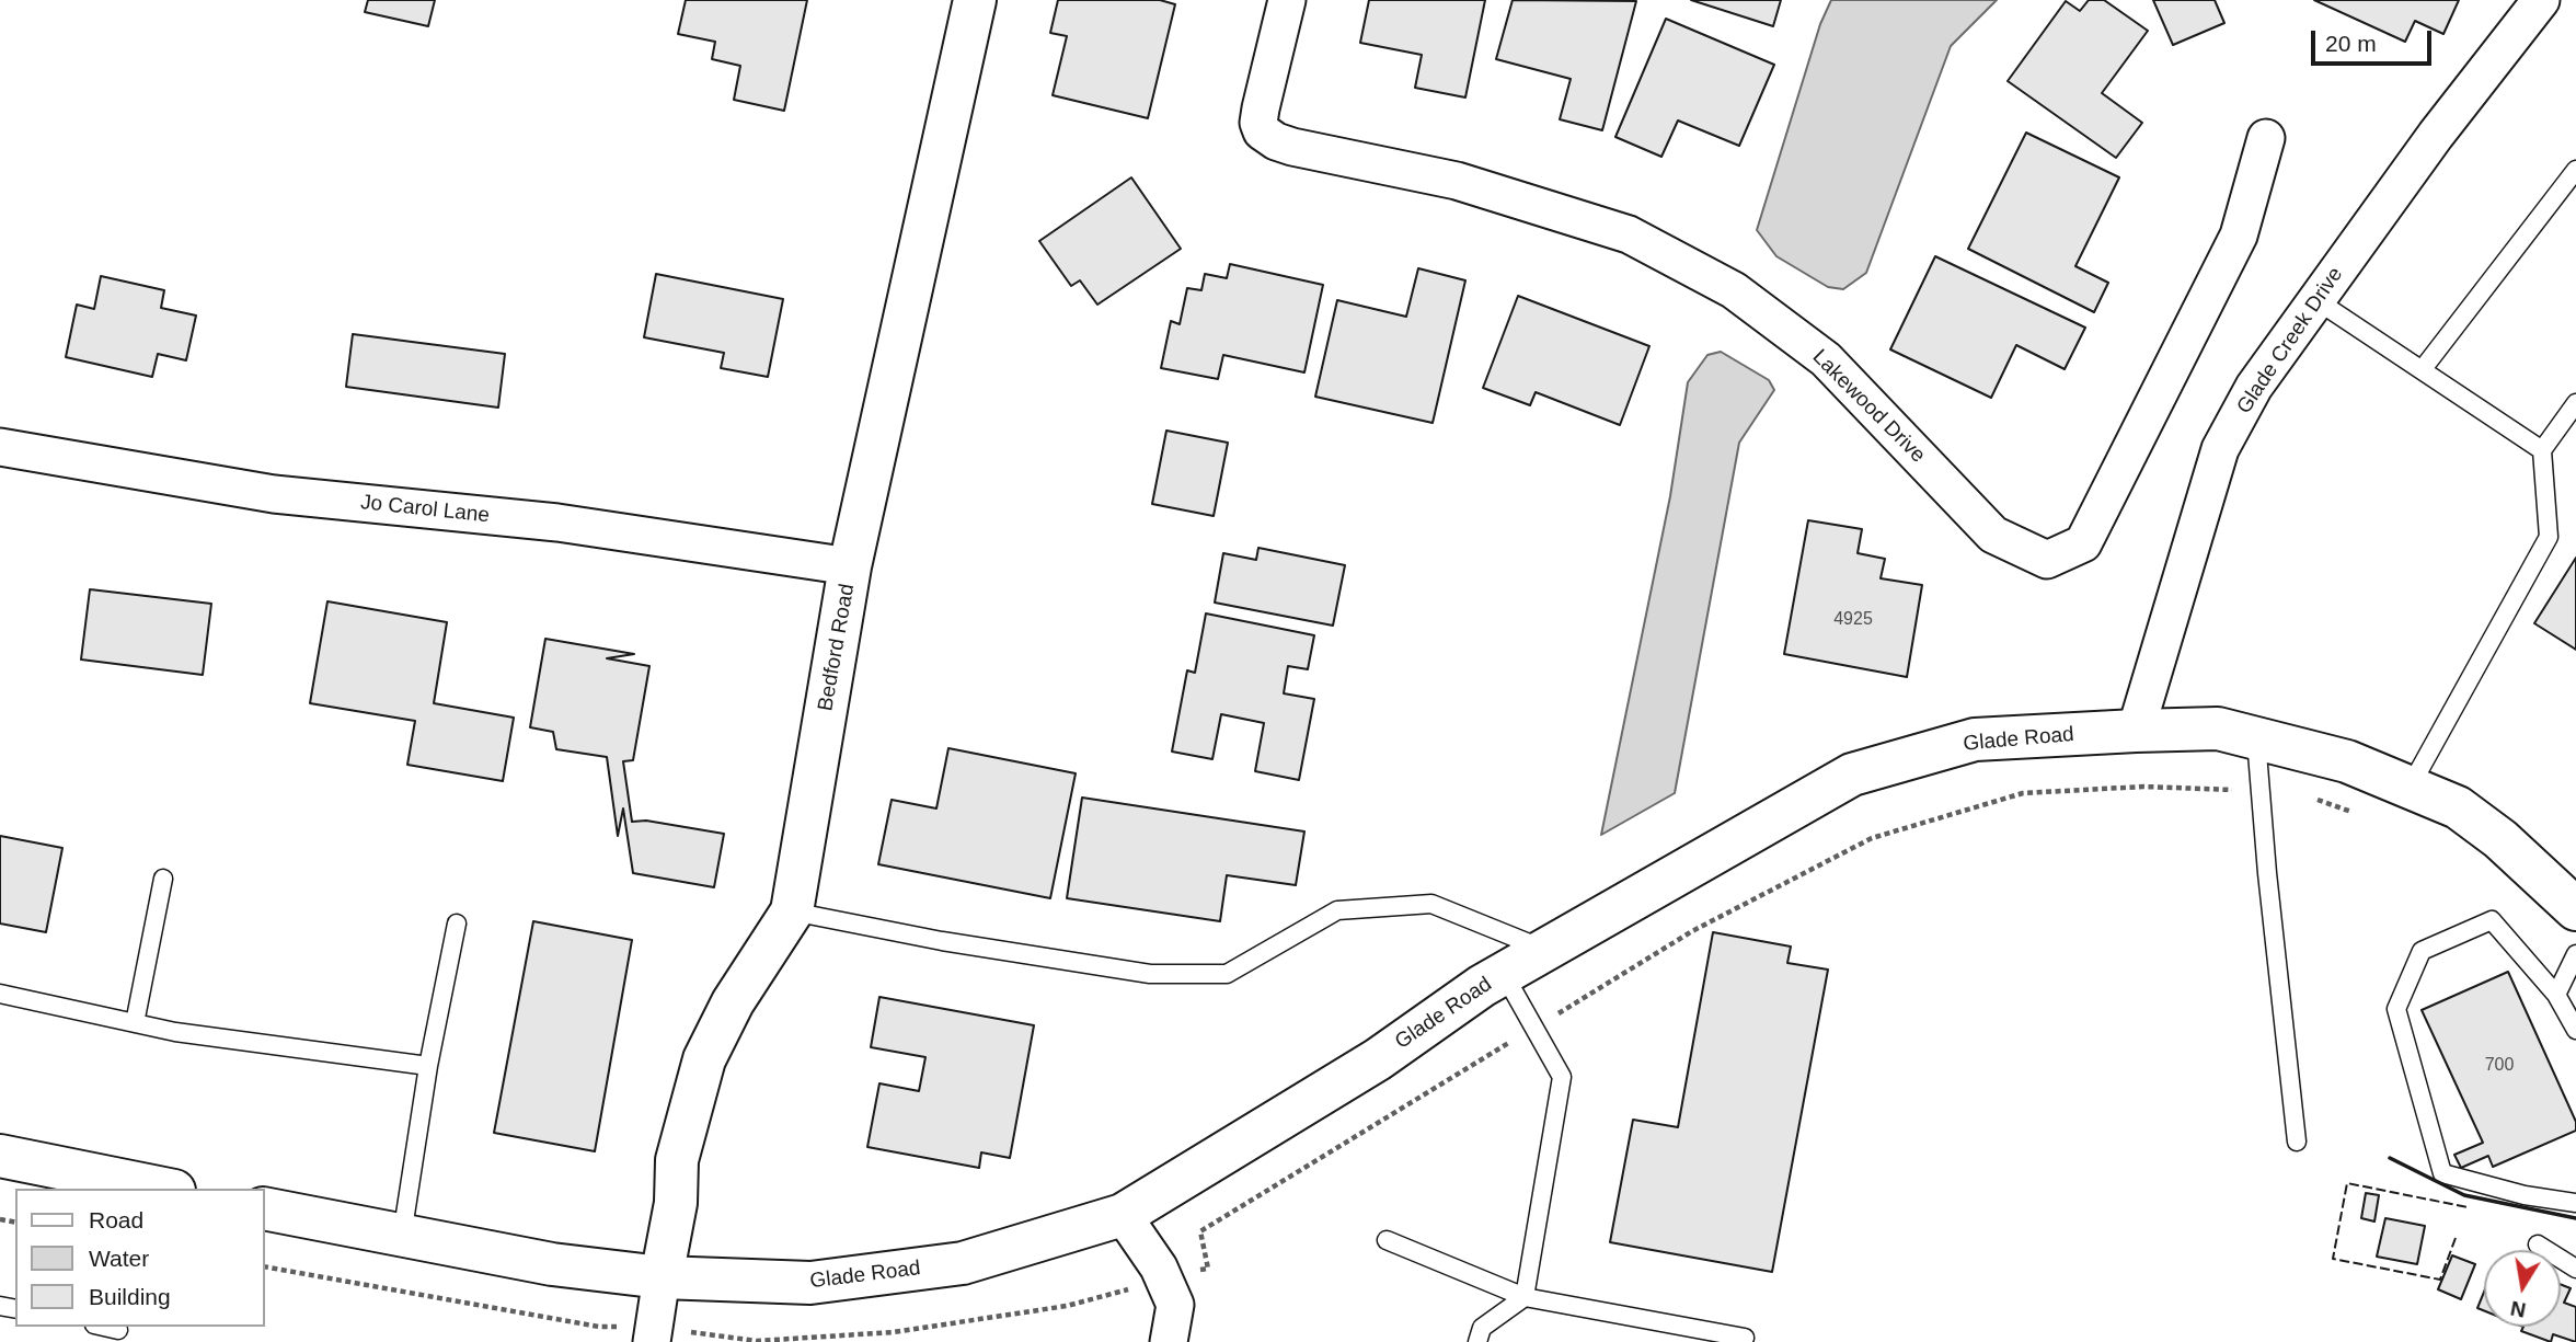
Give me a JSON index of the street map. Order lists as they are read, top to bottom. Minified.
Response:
{"streets":{"main road":["Bedford Road","Glade Road"],"street":["Glade Creek Drive","Lakewood Drive","Jo Carol Lane"]},"crossings":[["Glade Creek Drive","Glade Road"],["Jo Carol Lane","Bedford Road"],["Bedford Road","Glade Road"]],"house_numbers":["4925","700"],"legend":["Road","Water","Building"],"scale_bar":"20 m","north":"bottom"}
